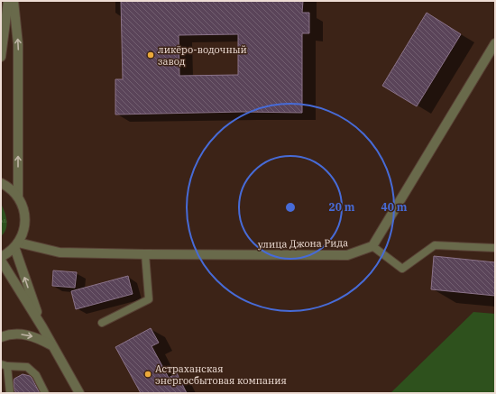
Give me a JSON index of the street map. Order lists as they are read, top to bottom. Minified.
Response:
{"streets":{"street":["улица Джона Рида"]},"places":["ликёро-водочный завод","Астраханская энергосбытовая компания"],"rings":["20 m","40 m"]}
